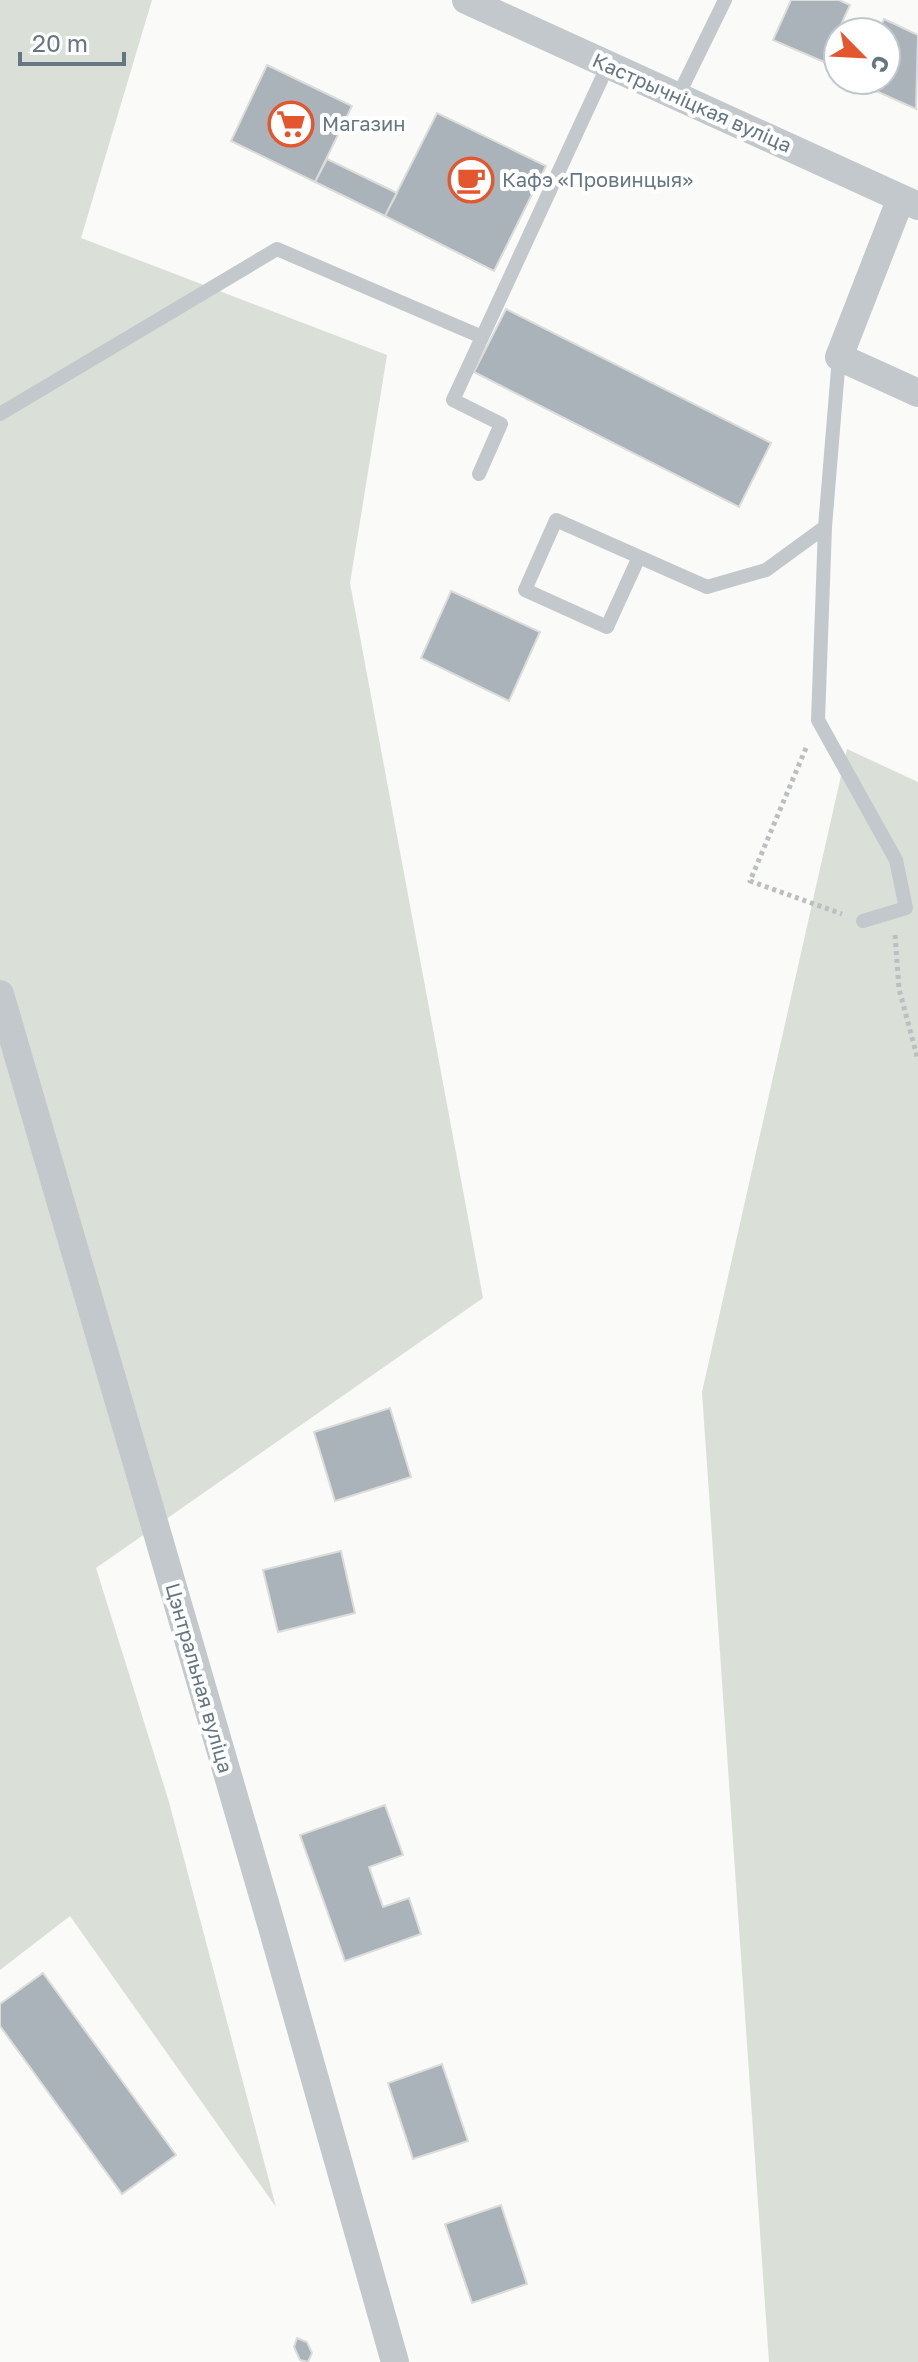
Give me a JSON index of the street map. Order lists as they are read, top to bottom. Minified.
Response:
{"streets":{"street":["Кастрычніцкая вуліца","Цэнтральная вуліца"]},"places":{"supermarket":["Магазин"],"cafe":["Кафэ «Провинцыя»"]},"scale_bar":"20 m","north":"bottom right"}
